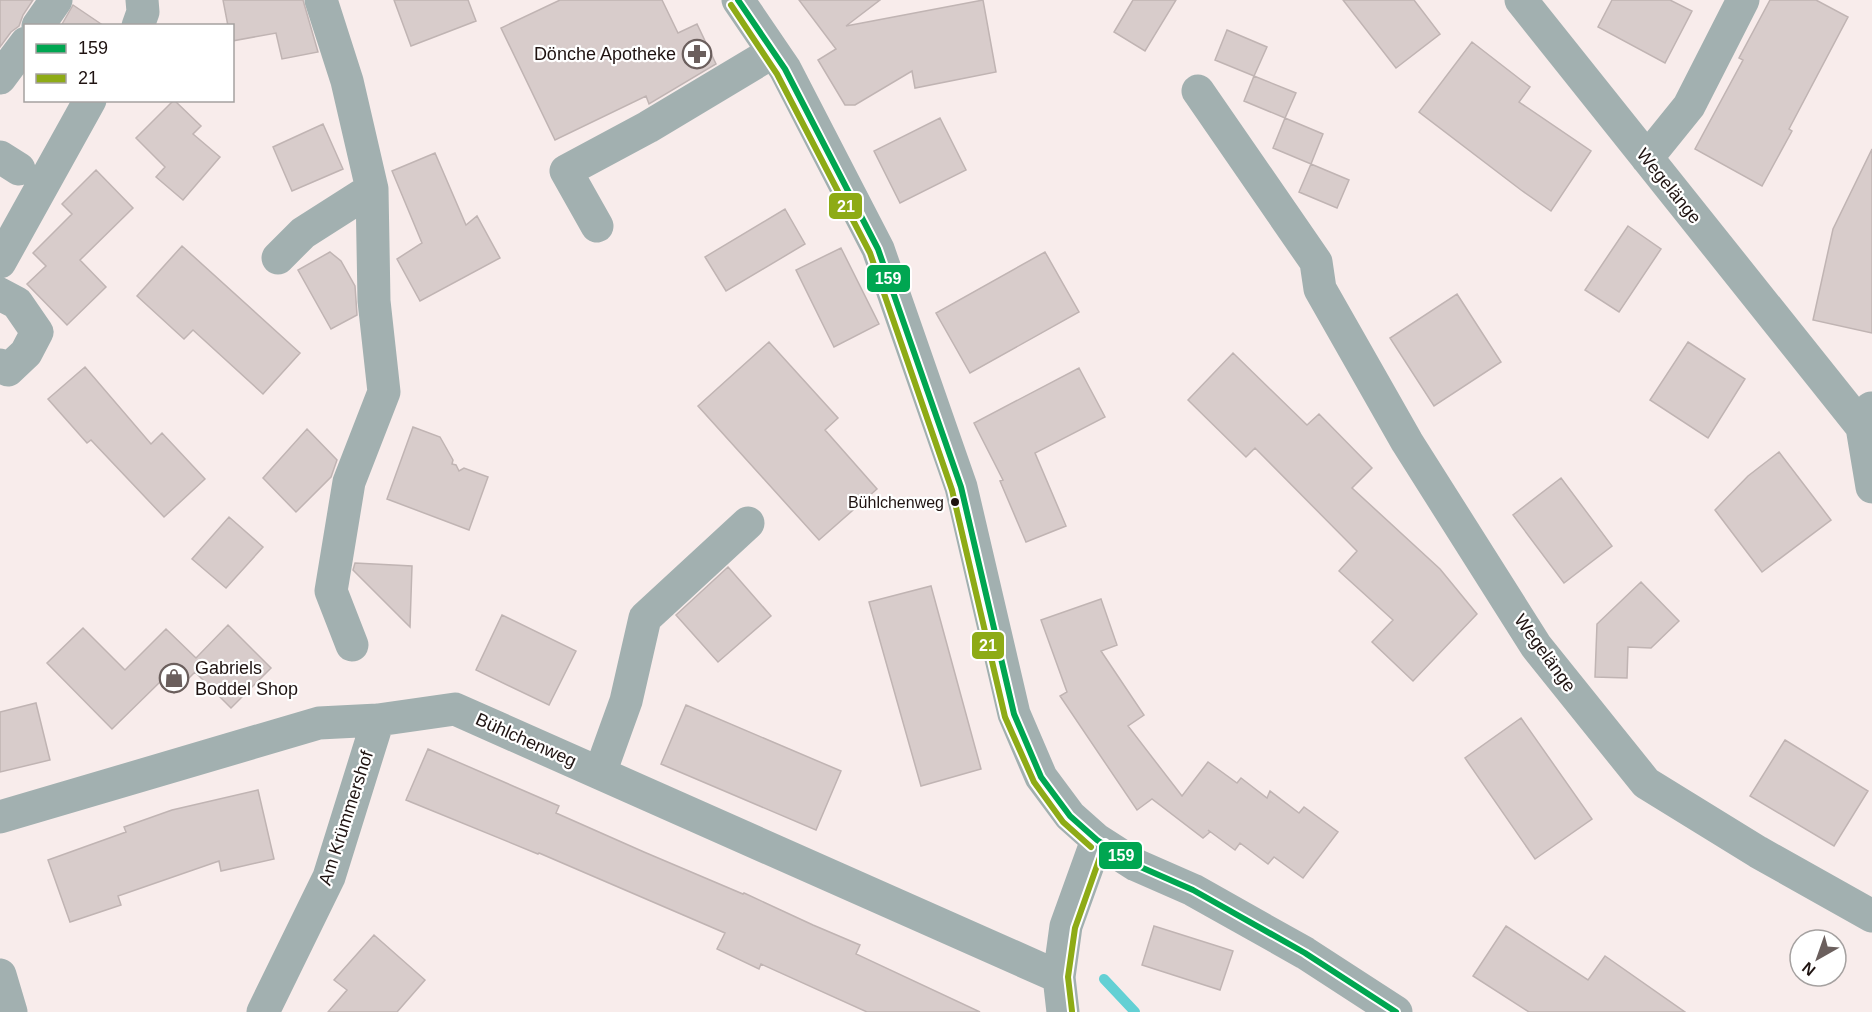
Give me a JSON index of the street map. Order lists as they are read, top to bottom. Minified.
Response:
{"streets":{"street":["Wegelänge","Bühlchenweg","Am Krümmershof"]},"crossings":[["Bühlchenweg","Am Krümmershof"]],"places":{"pharmacy":["Dönche Apotheke"],"other":["Bühlchenweg"],"shop":["Gabriels Boddel Shop"]},"lines":["transit line 159","transit line 21"],"legend":["159","21"],"north":"bottom left"}
